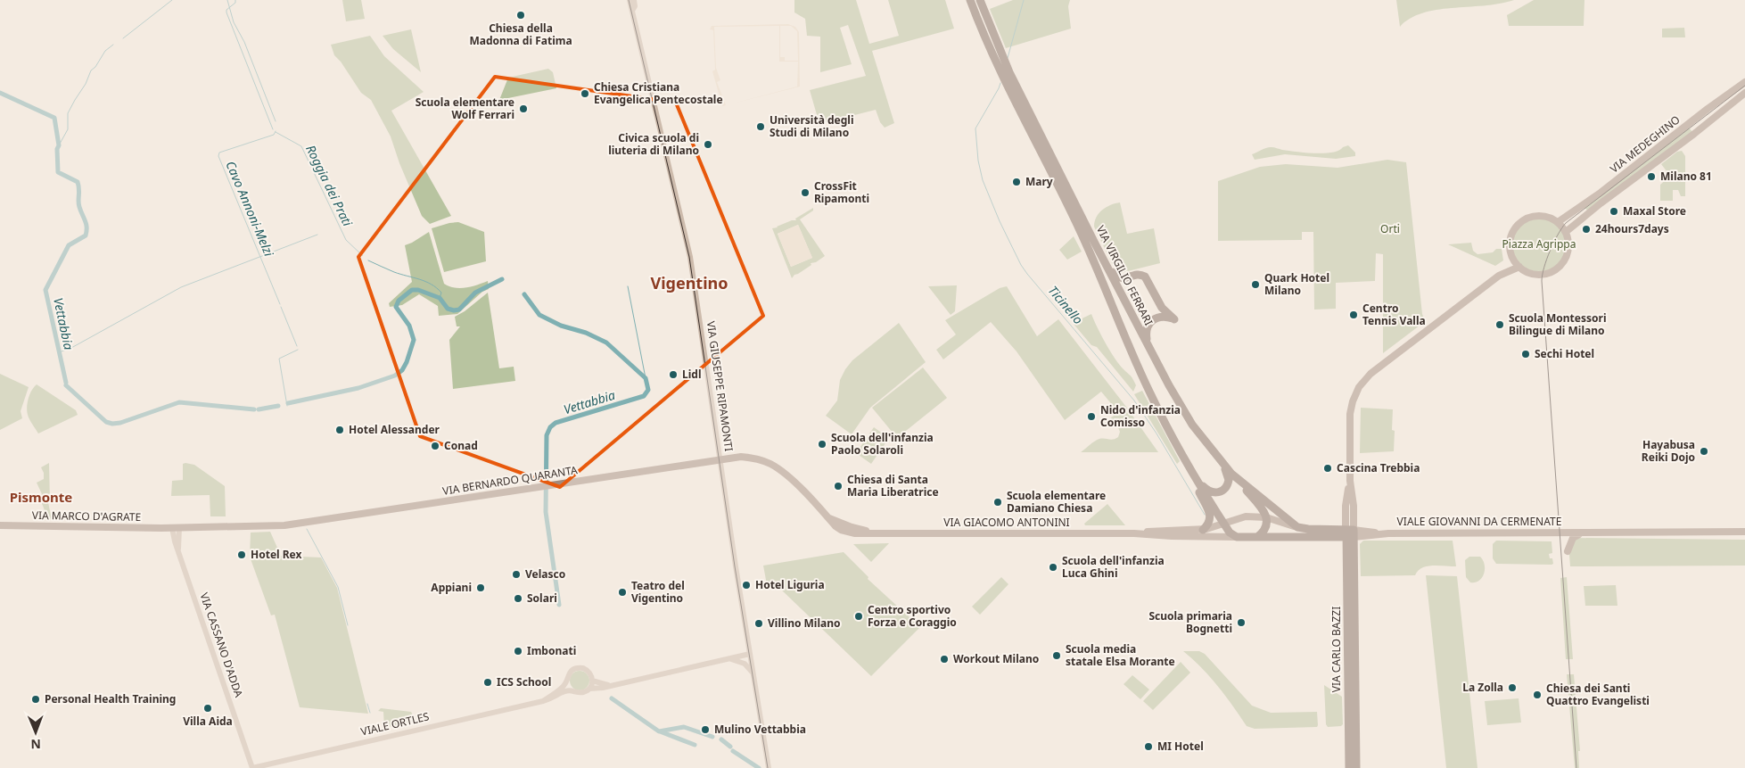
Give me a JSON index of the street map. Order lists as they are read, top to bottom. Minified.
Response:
{"streets":{"main road":["VIA MEDEGHINO","VIA VIRGILIO FERRARI","VIA BERNARDO QUARANTA","VIA MARCO D'AGRATE","VIALE GIOVANNI DA CERMENATE","VIA GIACOMO ANTONINI","VIA CARLO BAZZI"],"street":["VIA GIUSEPPE RIPAMONTI","VIA CASSANO D'ADDA","VIALE ORTLES"]},"crossings":[["VIA VIRGILIO FERRARI","VIA GIACOMO ANTONINI"],["VIA GIUSEPPE RIPAMONTI","VIA BERNARDO QUARANTA"],["VIA GIUSEPPE RIPAMONTI","VIALE ORTLES"],["VIA BERNARDO QUARANTA","VIA MARCO D'AGRATE"],["VIA BERNARDO QUARANTA","VIA GIACOMO ANTONINI"],["VIA MARCO D'AGRATE","VIA CASSANO D'ADDA"],["VIALE GIOVANNI DA CERMENATE","VIA GIACOMO ANTONINI"],["VIALE GIOVANNI DA CERMENATE","VIA CARLO BAZZI"],["VIA GIACOMO ANTONINI","VIA CARLO BAZZI"],["VIA CASSANO D'ADDA","VIALE ORTLES"]],"districts":["Vigentino","Pismonte"],"water":["Roggia dei Prati","Cavo Annoni-Melzi","Ticinello","Vettabbia"],"parks":["Orti","Piazza Agrippa"],"places":["Chiesa della Madonna di Fatima","Chiesa Cristiana Evangelica Pentecostale","Scuola elementare Wolf Ferrari","Università degli Studi di Milano","Civica scuola di liuteria di Milano","Milano 81","Mary","CrossFit Ripamonti","Maxal Store","24hours7days","Quark Hotel Milano","Centro Tennis Valla","Scuola Montessori Bilingue di Milano","Sechi Hotel","Lidl","Nido d'infanzia Comisso","Hotel Alessander","Scuola dell'infanzia Paolo Solaroli","Conad","Hayabusa Reiki Dojo","Cascina Trebbia","Chiesa di Santa Maria Liberatrice","Scuola elementare Damiano Chiesa","Hotel Rex","Scuola dell'infanzia Luca Ghini","Velasco","Hotel Liguria","Appiani","Teatro del Vigentino","Solari","Centro sportivo Forza e Coraggio","Scuola primaria Bognetti","Villino Milano","Imbonati","Scuola media statale Elsa Morante","Workout Milano","ICS School","La Zolla","Chiesa dei Santi Quattro Evangelisti","Personal Health Training","Villa Aida","Mulino Vettabbia","MI Hotel"],"north":"bottom"}
